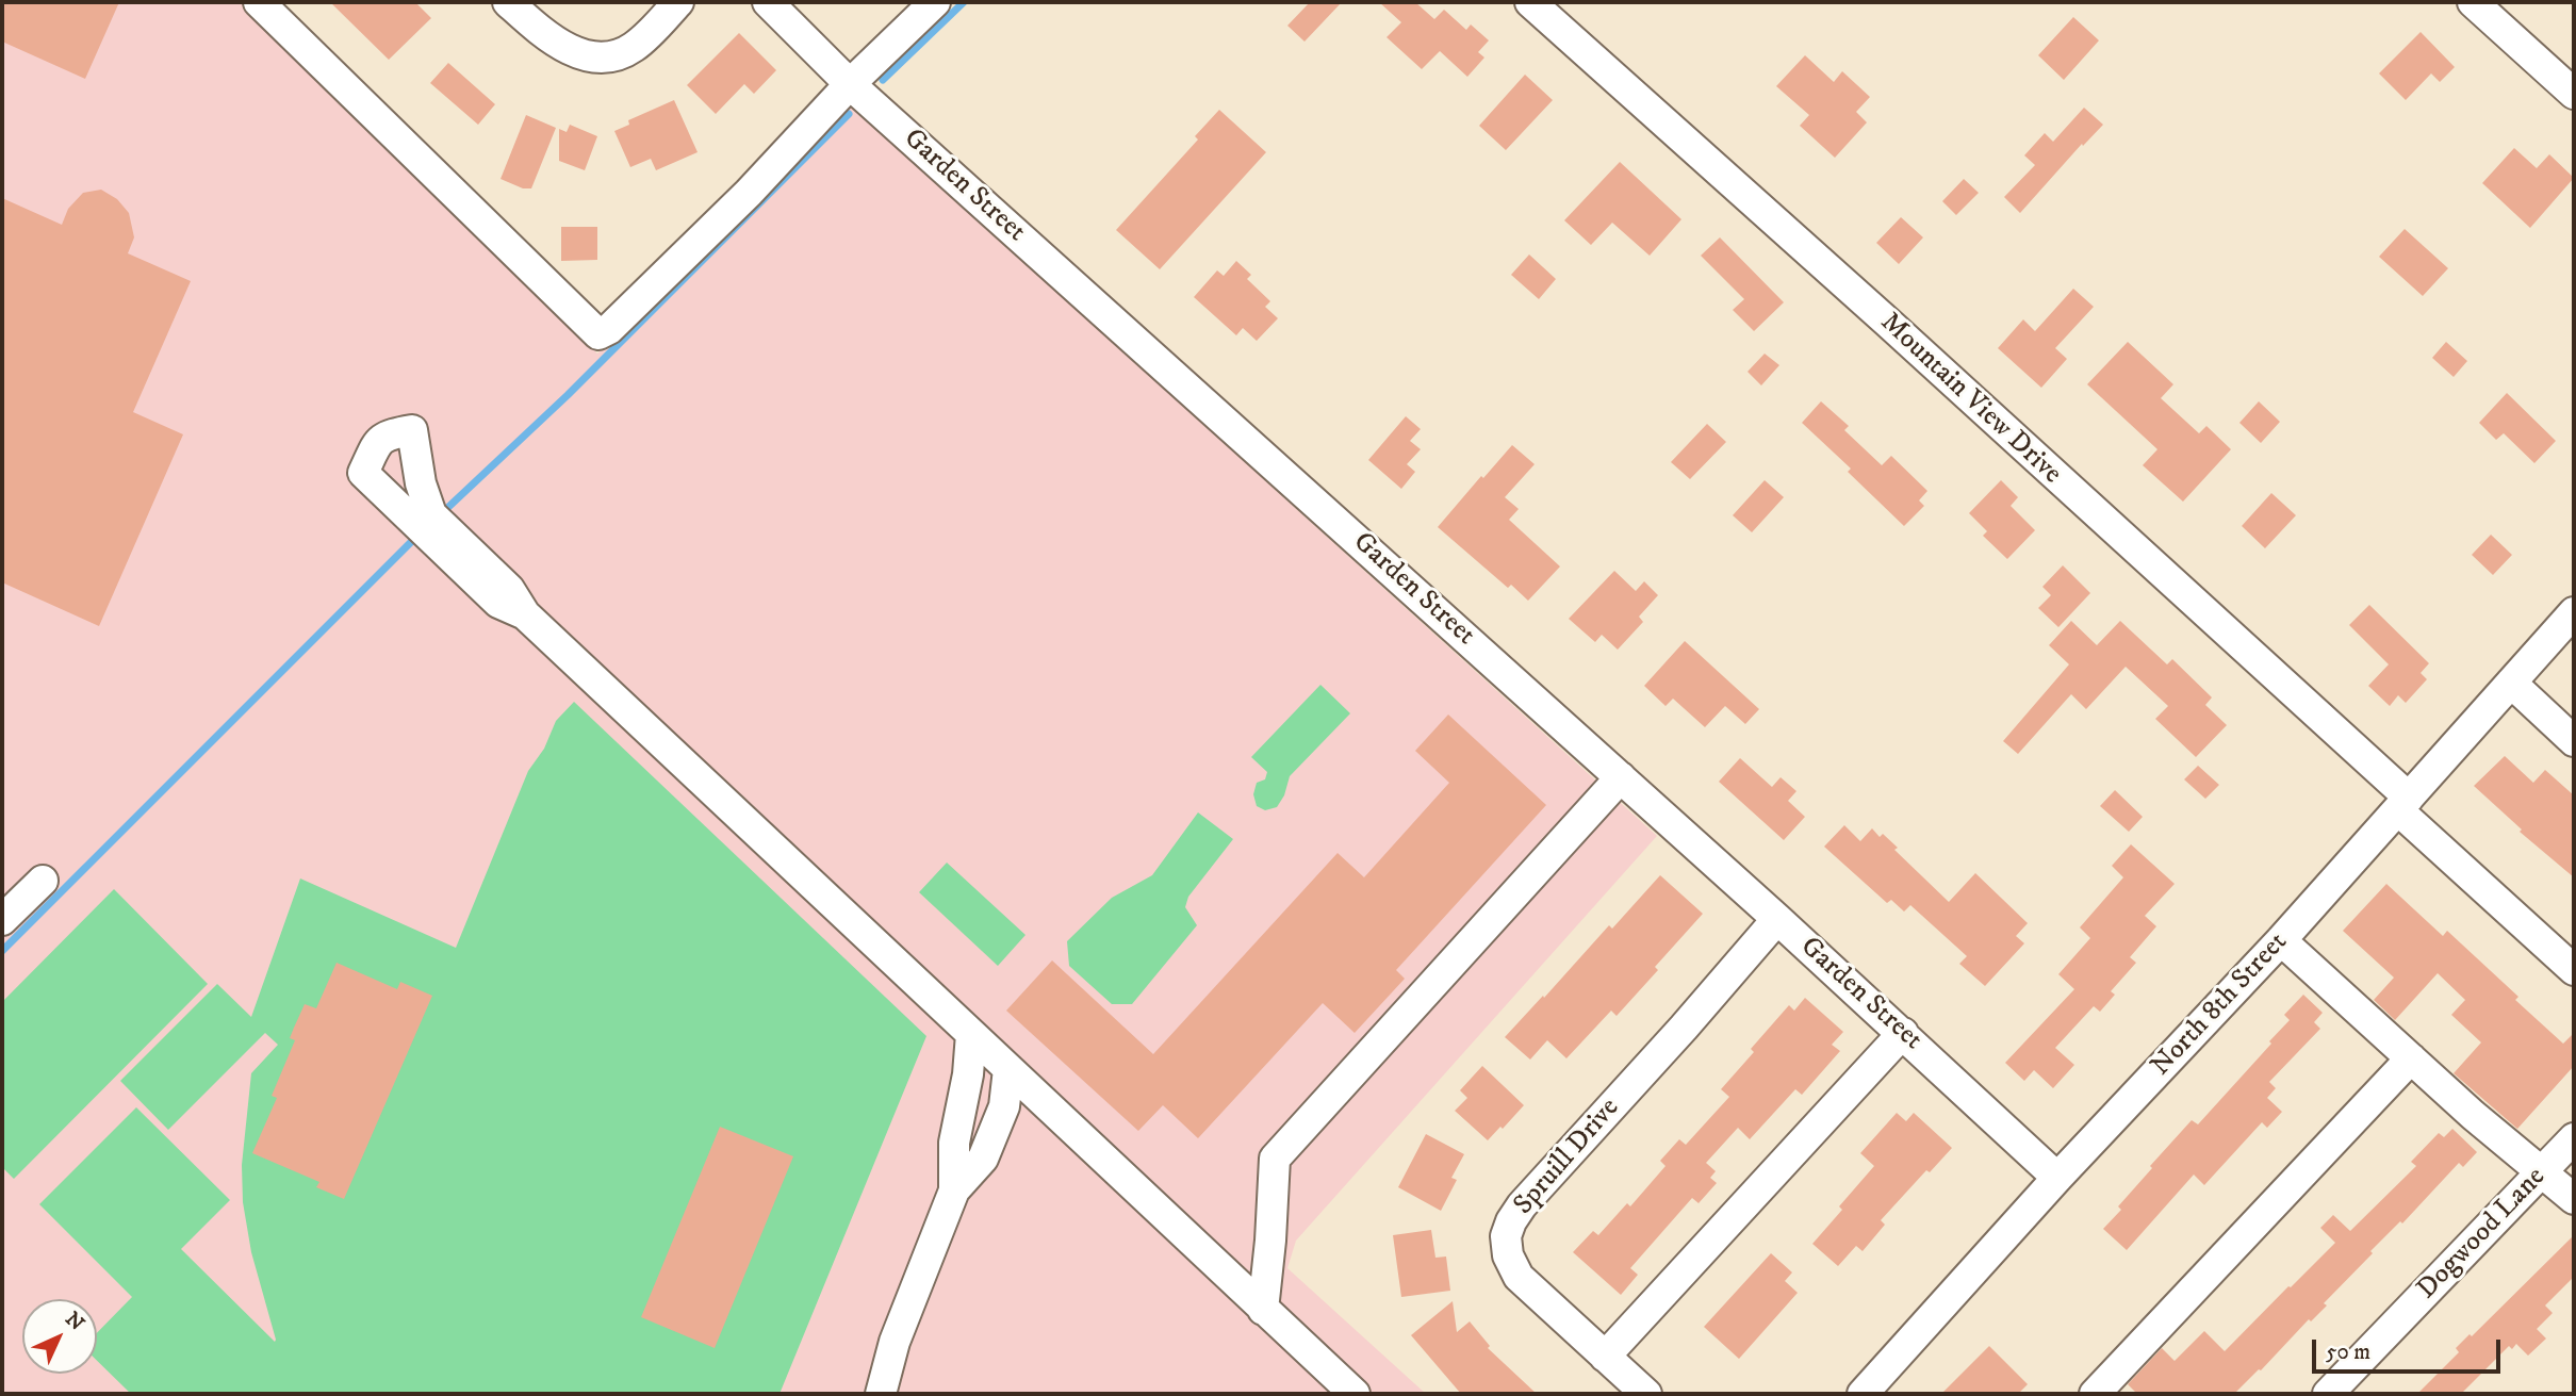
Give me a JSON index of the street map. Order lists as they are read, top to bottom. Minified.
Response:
{"streets":{"street":["Garden Street","Mountain View Drive","North 8th Street","Spruill Drive","Dogwood Lane"]},"crossings":[["Garden Street","North 8th Street"],["Garden Street","Spruill Drive"],["Mountain View Drive","North 8th Street"]],"scale_bar":"50 m","north":"top right"}
